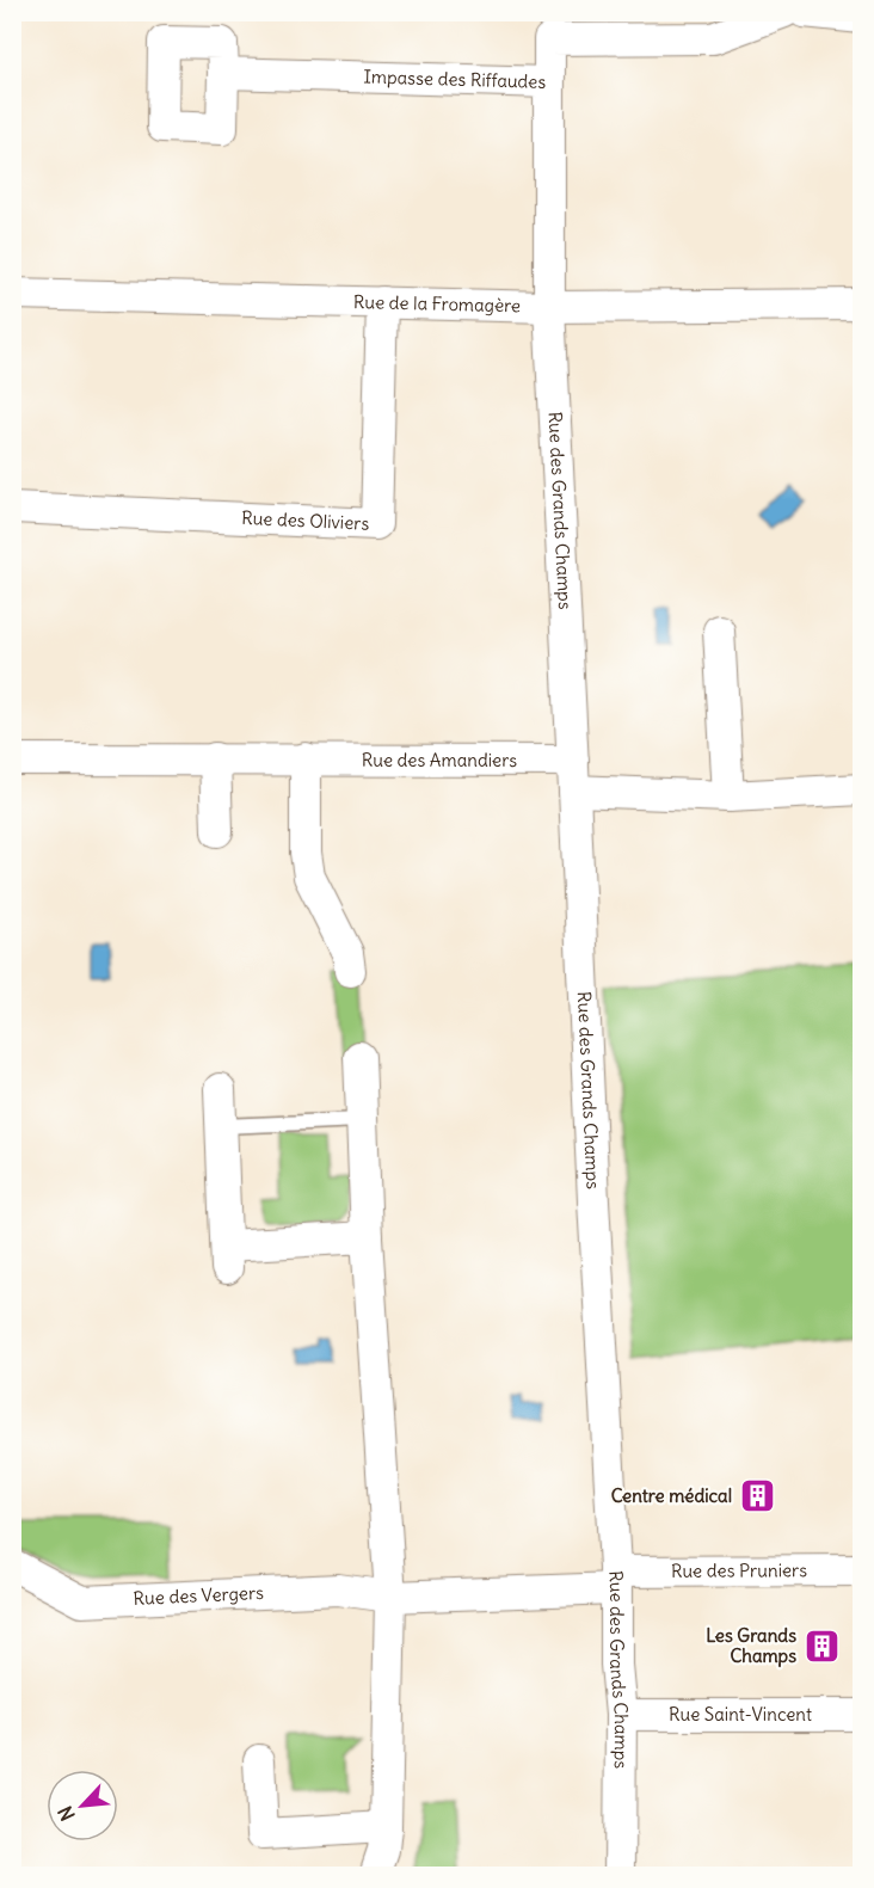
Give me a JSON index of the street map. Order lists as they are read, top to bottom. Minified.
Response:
{"streets":{"street":["Impasse des Riffaudes","Rue de la Fromagère","Rue des Grands Champs","Rue des Oliviers","Rue des Amandiers","Rue des Pruniers","Rue des Vergers","Rue Saint-Vincent"]},"crossings":[["Impasse des Riffaudes","Rue de la Fromagère"],["Impasse des Riffaudes","Rue des Grands Champs"],["Rue de la Fromagère","Rue des Grands Champs"],["Rue de la Fromagère","Rue des Oliviers"],["Rue des Grands Champs","Rue des Amandiers"],["Rue des Grands Champs","Rue des Pruniers"],["Rue des Grands Champs","Rue des Vergers"],["Rue des Grands Champs","Rue Saint-Vincent"],["Rue des Pruniers","Rue des Vergers"]],"places":{"building":["Centre médical","Les Grands Champs"]},"north":"bottom left"}
